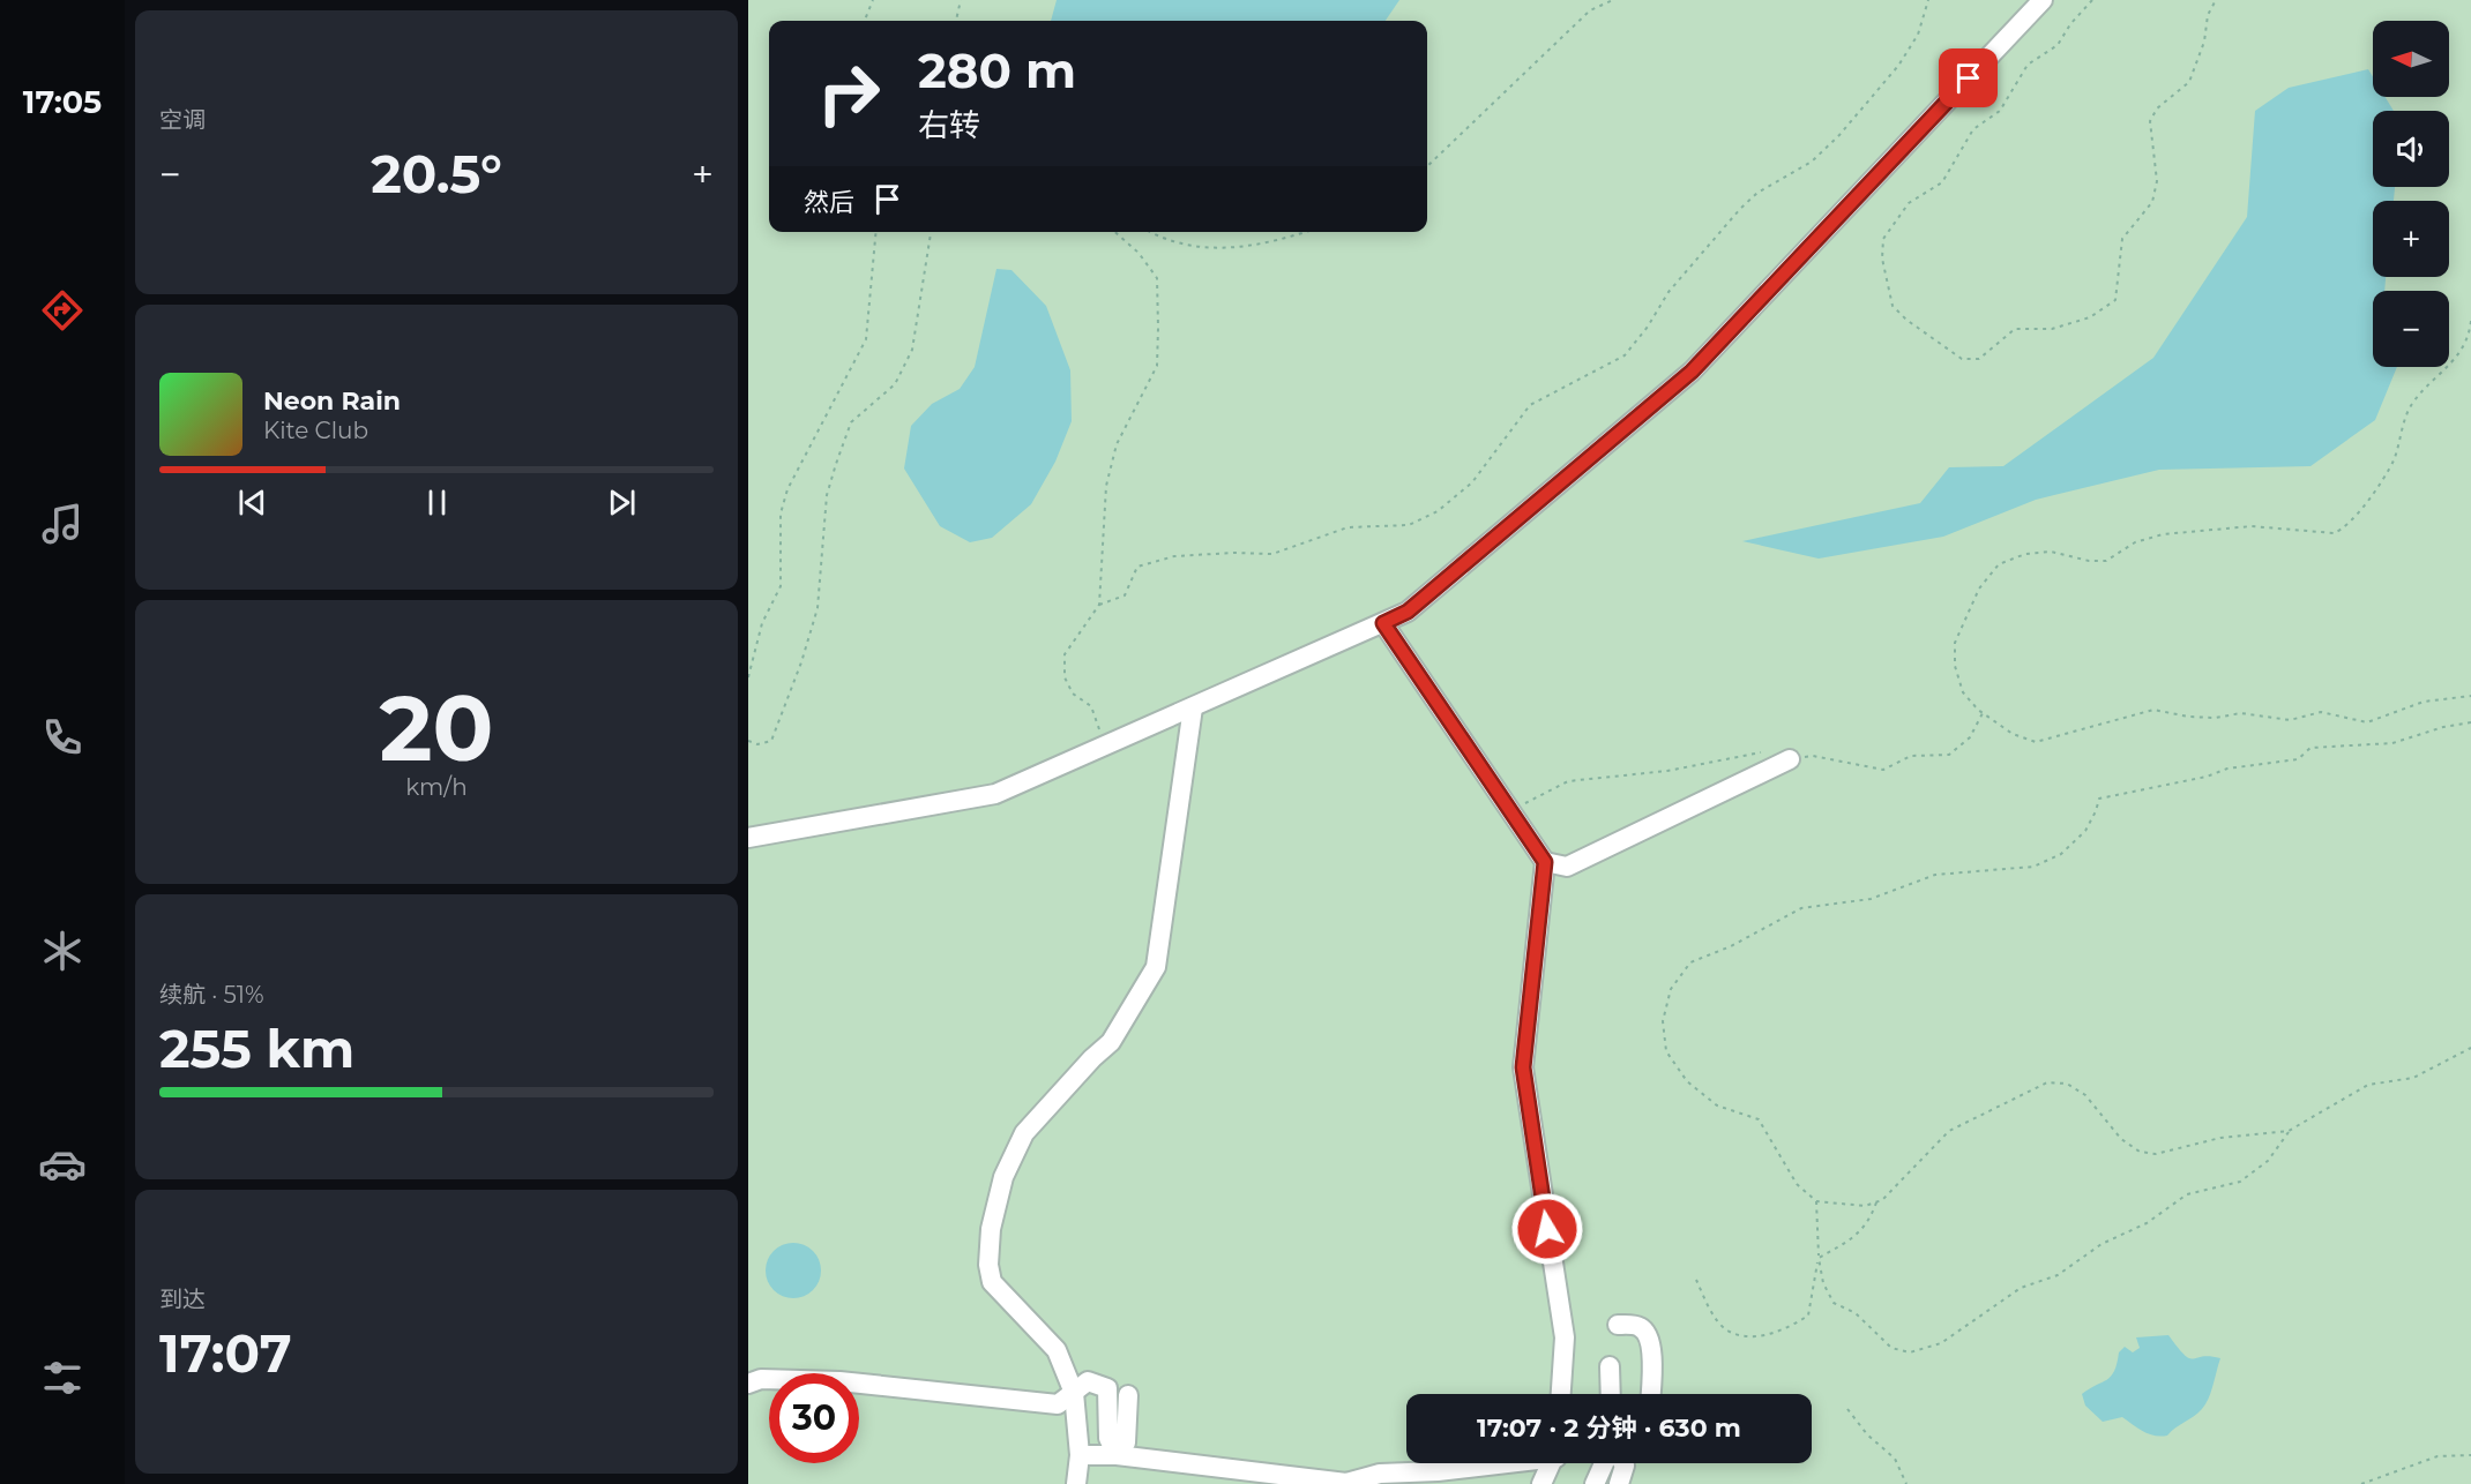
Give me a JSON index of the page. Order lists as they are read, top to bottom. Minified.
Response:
{"north":"left","page":{"tabs":"17:05","tile":["空调",["20","km/h"],["续航 · 51%","255 km"],["到达","17:07"]],"map_buttons":["+","−"],"turn":["280 m","右转"],"heat":["−","20.5°","+"],"then":"然后","song":["Neon Rain","Kite Club"],"limit":"30","trip":"17:07 · 2 分钟 · 630 m"}}
